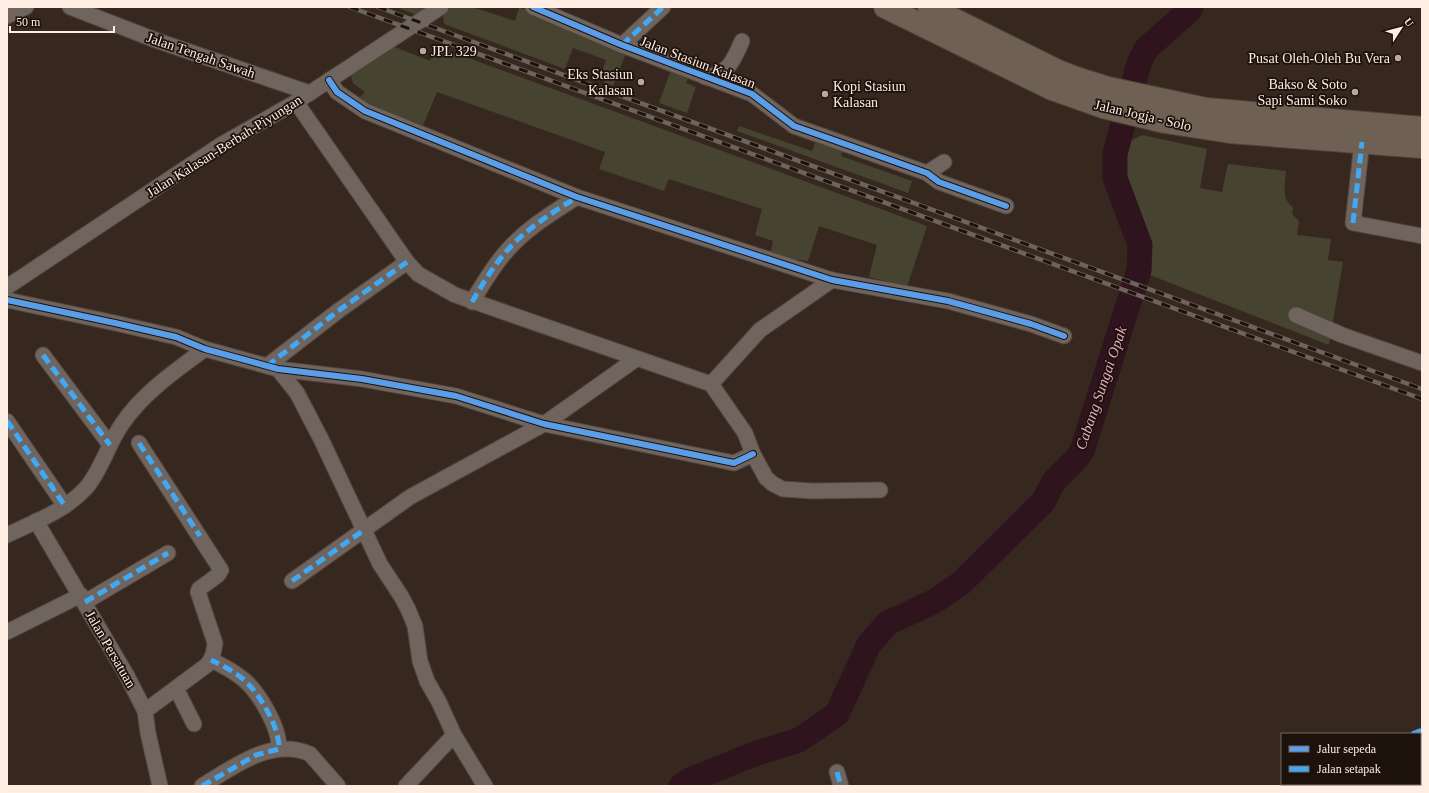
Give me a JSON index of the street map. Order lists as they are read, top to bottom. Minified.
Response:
{"streets":{"highway":["Jalan Jogja - Solo"],"street":["Jalan Tengah Sawah","Jalan Stasiun Kalasan","Jalan Kalasan-Berbah-Piyungan","Jalan Persatuan"]},"crossings":[["Jalan Tengah Sawah","Jalan Kalasan-Berbah-Piyungan"]],"water":["Cabang Sungai Opak"],"places":["JPL 329","Pusat Oleh-Oleh Bu Vera","Eks Stasiun Kalasan","Bakso & Soto Sapi Sami Soko","Kopi Stasiun Kalasan"],"legend":["Jalur sepeda","Jalan setapak"],"scale_bar":"50 m","north":"top right"}
